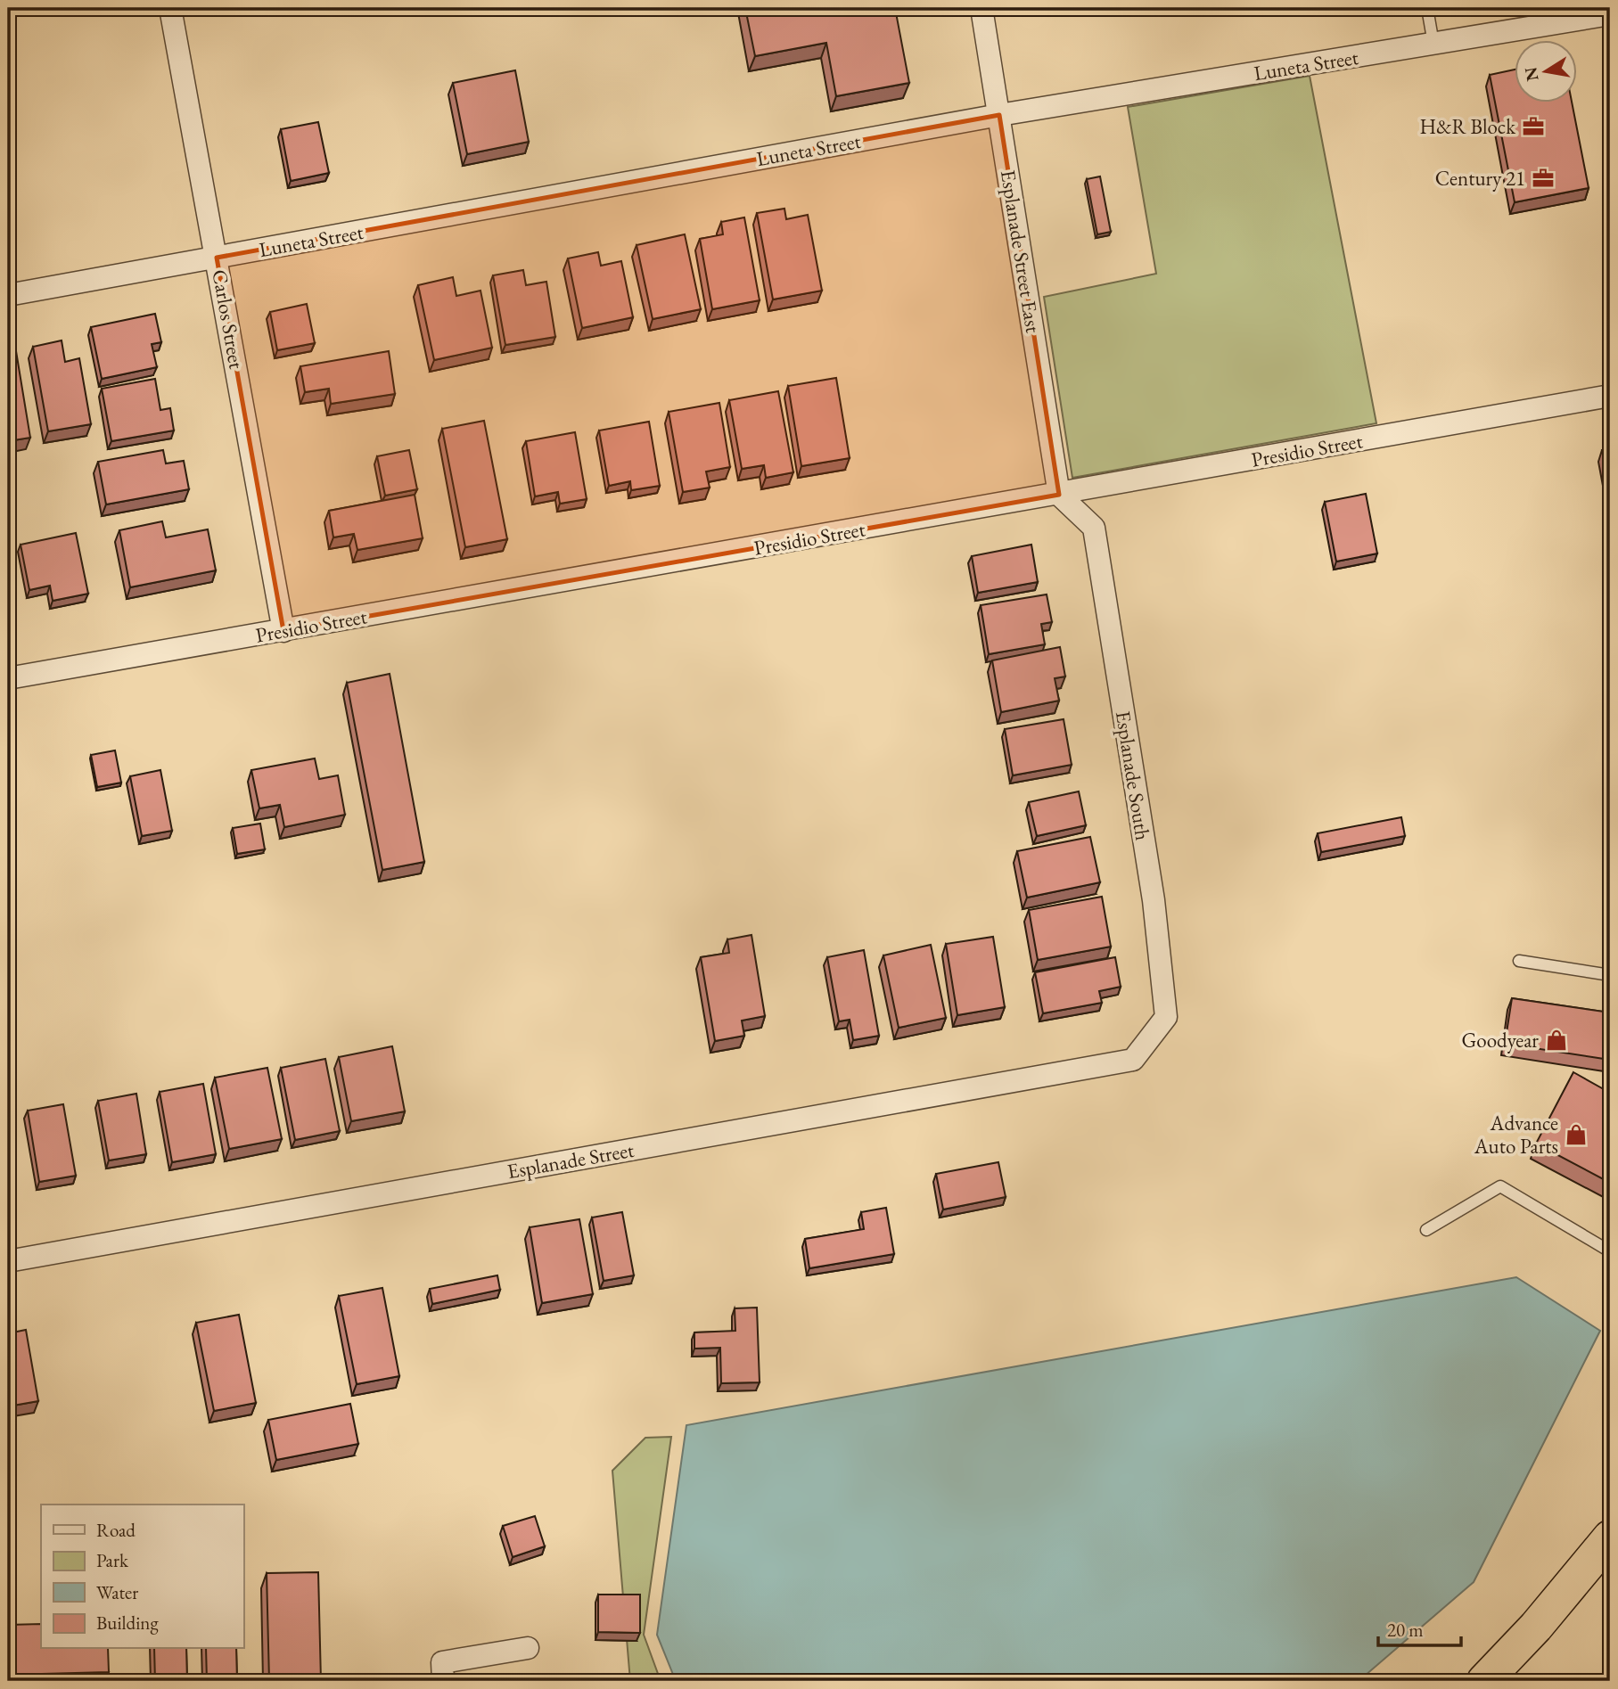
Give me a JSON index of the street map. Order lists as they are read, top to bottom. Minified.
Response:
{"streets":{"street":["Luneta Street","Esplanade Street East","Carlos Street","Presidio Street","Esplanade South","Esplanade Street"]},"crossings":[["Luneta Street","Esplanade Street East"],["Luneta Street","Carlos Street"],["Esplanade Street East","Presidio Street"],["Esplanade Street East","Esplanade South"],["Carlos Street","Presidio Street"],["Presidio Street","Esplanade South"],["Esplanade South","Esplanade Street"]],"places":{"office":["H&R Block","Century 21"],"shop":["Goodyear","Advance Auto Parts"]},"legend":["Road","Park","Water","Building"],"scale_bar":"20 m","north":"left"}
